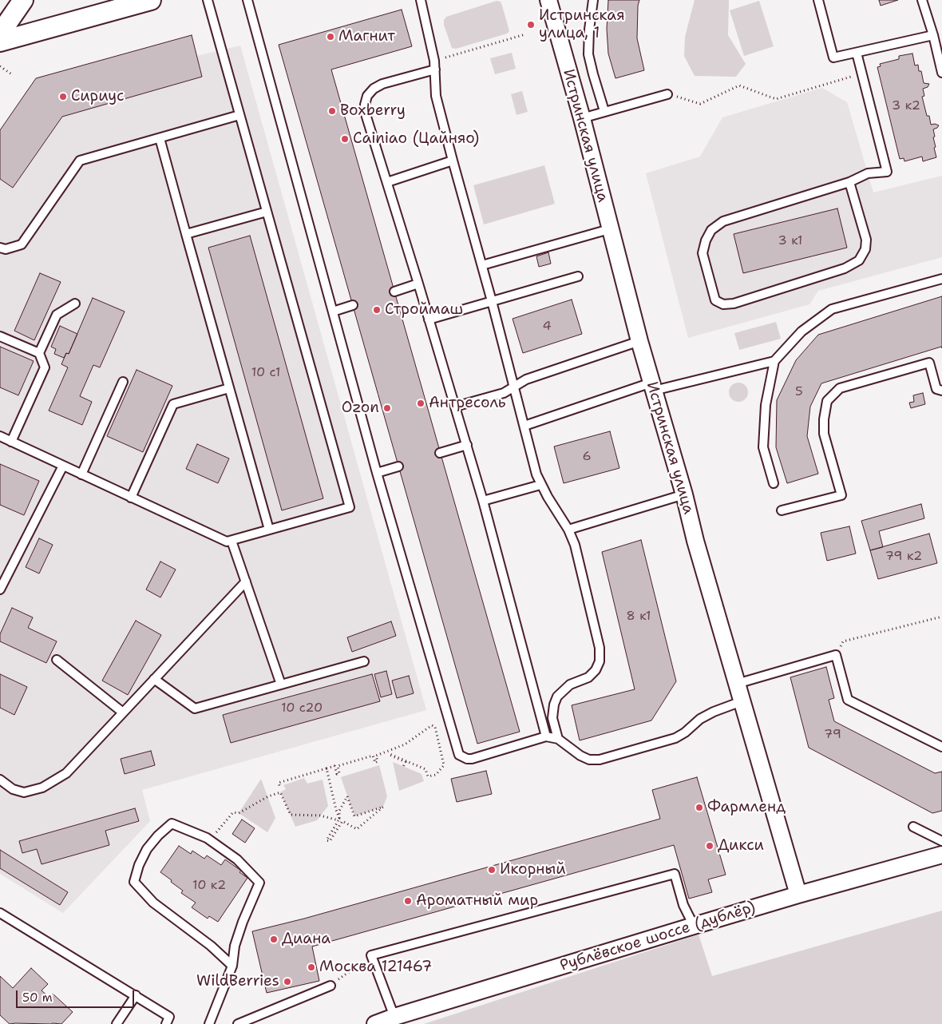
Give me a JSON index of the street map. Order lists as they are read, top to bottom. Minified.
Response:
{"streets":{"street":["Истринская улица","Рублёвское шоссе (дублёр)"]},"crossings":[["Истринская улица","Рублёвское шоссе (дублёр)"]],"places":["Истринская улица, 1","Магнит","Сириус","Boxberry","Cainiao (Цайняо)","Строймаш","Антресоль","Ozon","Фармленд","Дикси","Икорный","Ароматный мир","Диана","Москва 121467","WildBerries"],"house_numbers":["3 к2","3 к1","4","10 с1","5","6","79 к2","8 к1","10 с20","79","10 к2"],"scale_bar":"50 m"}
